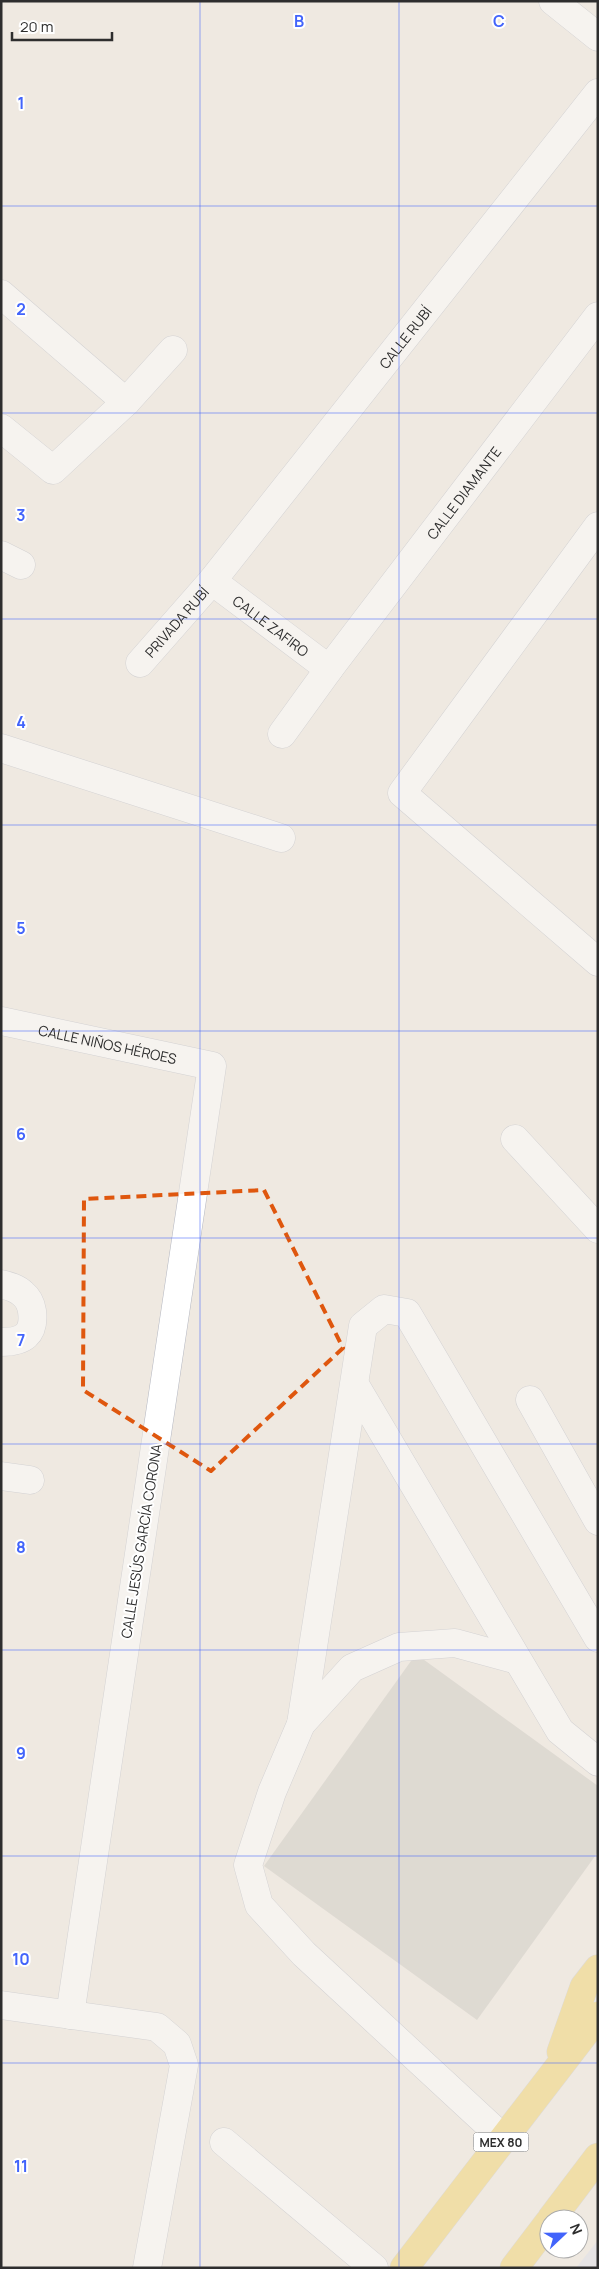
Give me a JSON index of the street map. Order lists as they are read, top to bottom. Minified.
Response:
{"streets":{"main road":["MEX 80"],"street":["CALLE RUBÍ","CALLE DIAMANTE","PRIVADA RUBÍ","CALLE ZAFIRO","CALLE NIÑOS HÉROES","CALLE JESÚS GARCÍA CORONA"]},"crossings":[["CALLE RUBÍ","PRIVADA RUBÍ"],["CALLE RUBÍ","CALLE ZAFIRO"],["CALLE DIAMANTE","CALLE ZAFIRO"],["PRIVADA RUBÍ","CALLE ZAFIRO"],["CALLE NIÑOS HÉROES","CALLE JESÚS GARCÍA CORONA"]],"scale_bar":"20 m","north":"right","grid":{"columns":["B","C"],"rows":["1","2","3","4","5","6","7","8","9","10","11"]}}
